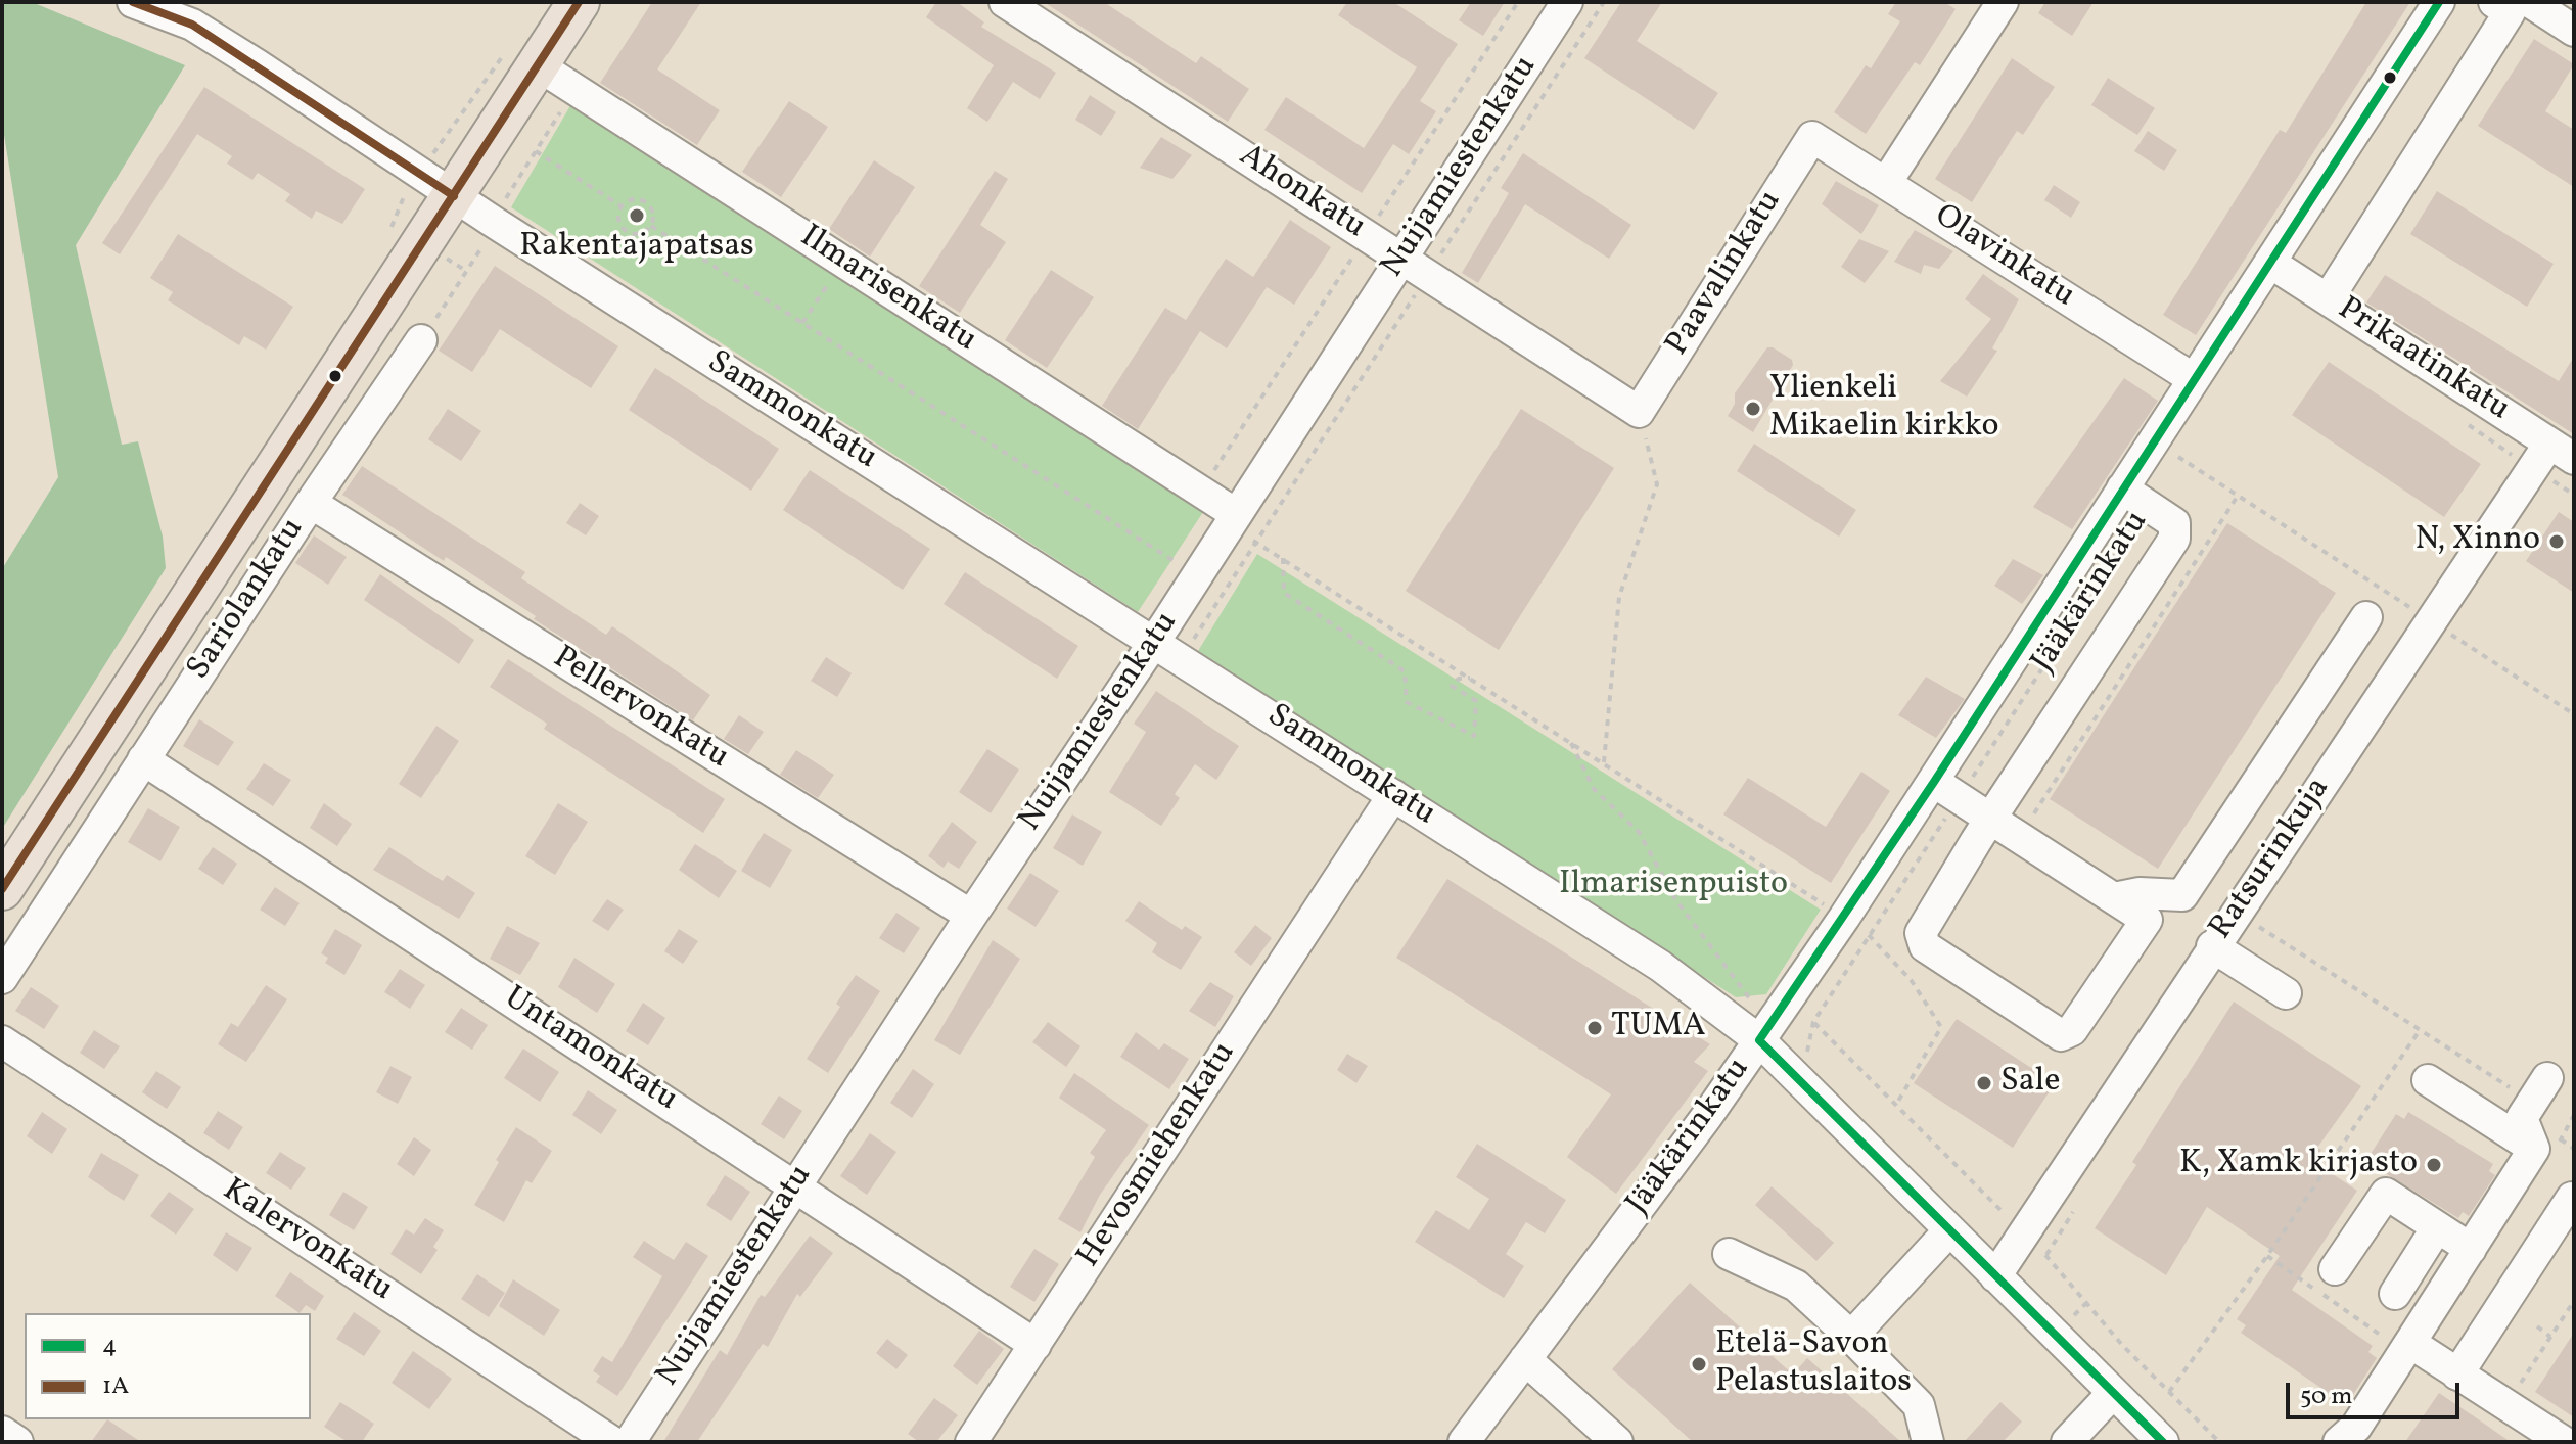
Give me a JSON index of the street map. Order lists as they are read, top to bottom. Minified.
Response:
{"streets":{"street":["Nuijamiestenkatu","Ahonkatu","Olavinkatu","Paavalinkatu","Ilmarisenkatu","Prikaatinkatu","Sammonkatu","Jääkärinkatu","Sariolankatu","Pellervonkatu","Ratsurinkuja","Untamonkatu","Hevosmiehenkatu","Kalervonkatu"]},"crossings":[["Nuijamiestenkatu","Ahonkatu"],["Nuijamiestenkatu","Ilmarisenkatu"],["Nuijamiestenkatu","Sammonkatu"],["Nuijamiestenkatu","Pellervonkatu"],["Nuijamiestenkatu","Untamonkatu"],["Ahonkatu","Paavalinkatu"],["Olavinkatu","Paavalinkatu"],["Olavinkatu","Jääkärinkatu"],["Prikaatinkatu","Jääkärinkatu"],["Prikaatinkatu","Ratsurinkuja"],["Sammonkatu","Jääkärinkatu"],["Sammonkatu","Ratsurinkuja"],["Sammonkatu","Hevosmiehenkatu"],["Sariolankatu","Pellervonkatu"],["Sariolankatu","Untamonkatu"],["Untamonkatu","Hevosmiehenkatu"]],"parks":["Ilmarisenpuisto"],"places":["Rakentajapatsas","Ylienkeli Mikaelin kirkko","N, Xinno","TUMA","Sale","K, Xamk kirjasto","Etelä-Savon Pelastuslaitos"],"lines":["transit line 4","transit line 1A"],"legend":["4","1A"],"scale_bar":"50 m"}
